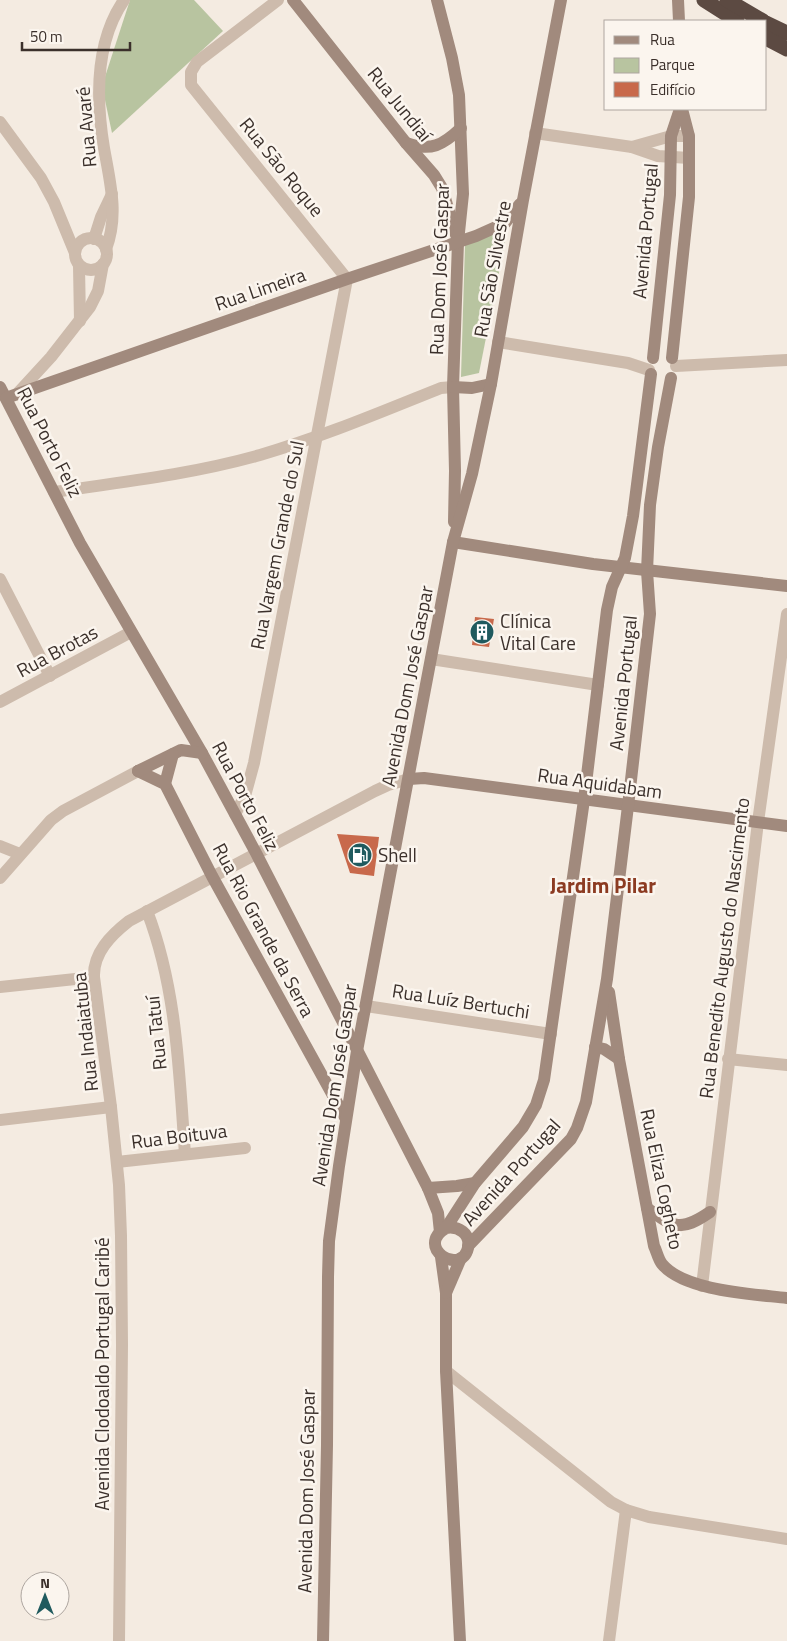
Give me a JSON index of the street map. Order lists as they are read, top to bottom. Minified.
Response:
{"streets":{"street":["Rua Jundiaí","Rua Avaré","Rua São Roque","Avenida Portugal","Rua Dom José Gaspar","Rua São Silvestre","Rua Limeira","Rua Porto Feliz","Rua Vargem Grande do Sul","Rua Brotas","Avenida Dom José Gaspar","Rua Aquidabam","Rua Rio Grande da Serra","Rua Benedito Augusto do Nascimento","Rua Luíz Bertuchi","Rua Indaiatuba","Rua Tatuí","Rua Boituva","Rua Eliza Cogheto","Avenida Clodoaldo Portugal Caribé"]},"crossings":[["Rua Jundiaí","Rua Dom José Gaspar"],["Rua Jundiaí","Rua Limeira"],["Rua São Roque","Rua Limeira"],["Rua São Roque","Rua Vargem Grande do Sul"],["Avenida Portugal","Rua Porto Feliz"],["Avenida Portugal","Rua Aquidabam"],["Avenida Portugal","Rua Luíz Bertuchi"],["Avenida Portugal","Rua Eliza Cogheto"],["Rua Dom José Gaspar","Rua São Silvestre"],["Rua Dom José Gaspar","Rua Limeira"],["Rua Dom José Gaspar","Avenida Dom José Gaspar"],["Rua São Silvestre","Avenida Dom José Gaspar"],["Rua Limeira","Rua Porto Feliz"],["Rua Limeira","Rua Vargem Grande do Sul"],["Rua Porto Feliz","Rua Vargem Grande do Sul"],["Rua Porto Feliz","Rua Brotas"],["Rua Porto Feliz","Avenida Dom José Gaspar"],["Rua Porto Feliz","Rua Indaiatuba"],["Avenida Dom José Gaspar","Rua Aquidabam"],["Avenida Dom José Gaspar","Rua Rio Grande da Serra"],["Avenida Dom José Gaspar","Rua Luíz Bertuchi"],["Avenida Dom José Gaspar","Rua Indaiatuba"],["Rua Aquidabam","Rua Benedito Augusto do Nascimento"],["Rua Aquidabam","Rua Indaiatuba"],["Rua Rio Grande da Serra","Rua Indaiatuba"],["Rua Benedito Augusto do Nascimento","Rua Eliza Cogheto"],["Rua Indaiatuba","Rua Tatuí"],["Rua Indaiatuba","Avenida Clodoaldo Portugal Caribé"],["Rua Tatuí","Rua Boituva"],["Rua Boituva","Avenida Clodoaldo Portugal Caribé"]],"districts":["Jardim Pilar"],"places":{"building":["Clínica Vital Care"],"fuel station":["Shell"]},"legend":["Rua","Parque","Edifício"],"scale_bar":"50 m","north":"top"}
